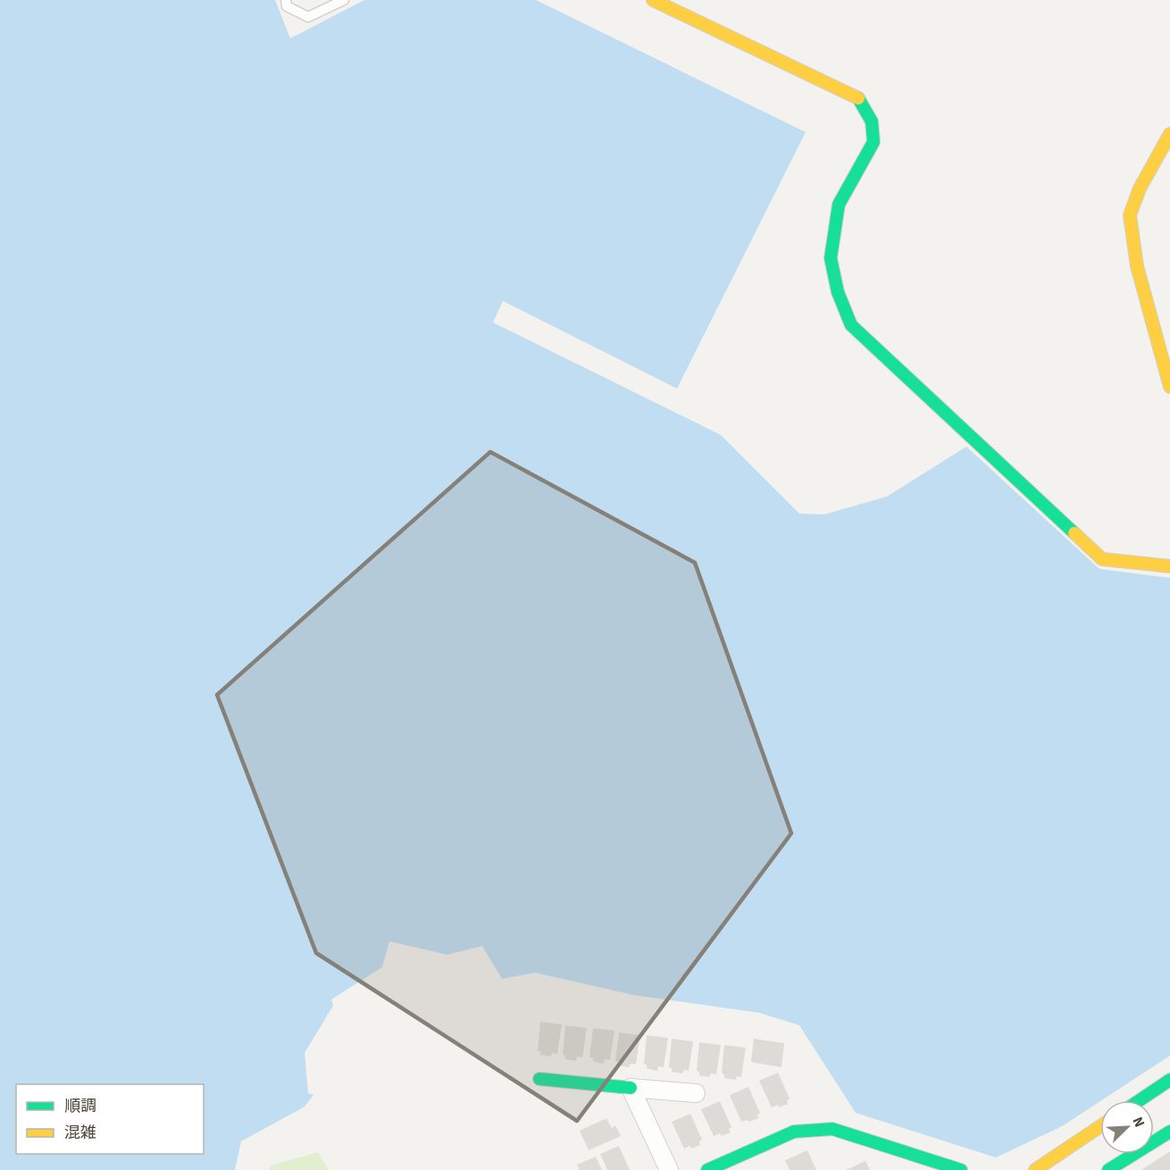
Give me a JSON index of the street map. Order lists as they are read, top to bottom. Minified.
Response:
{"legend":["順調","混雑"],"north":"top right"}
